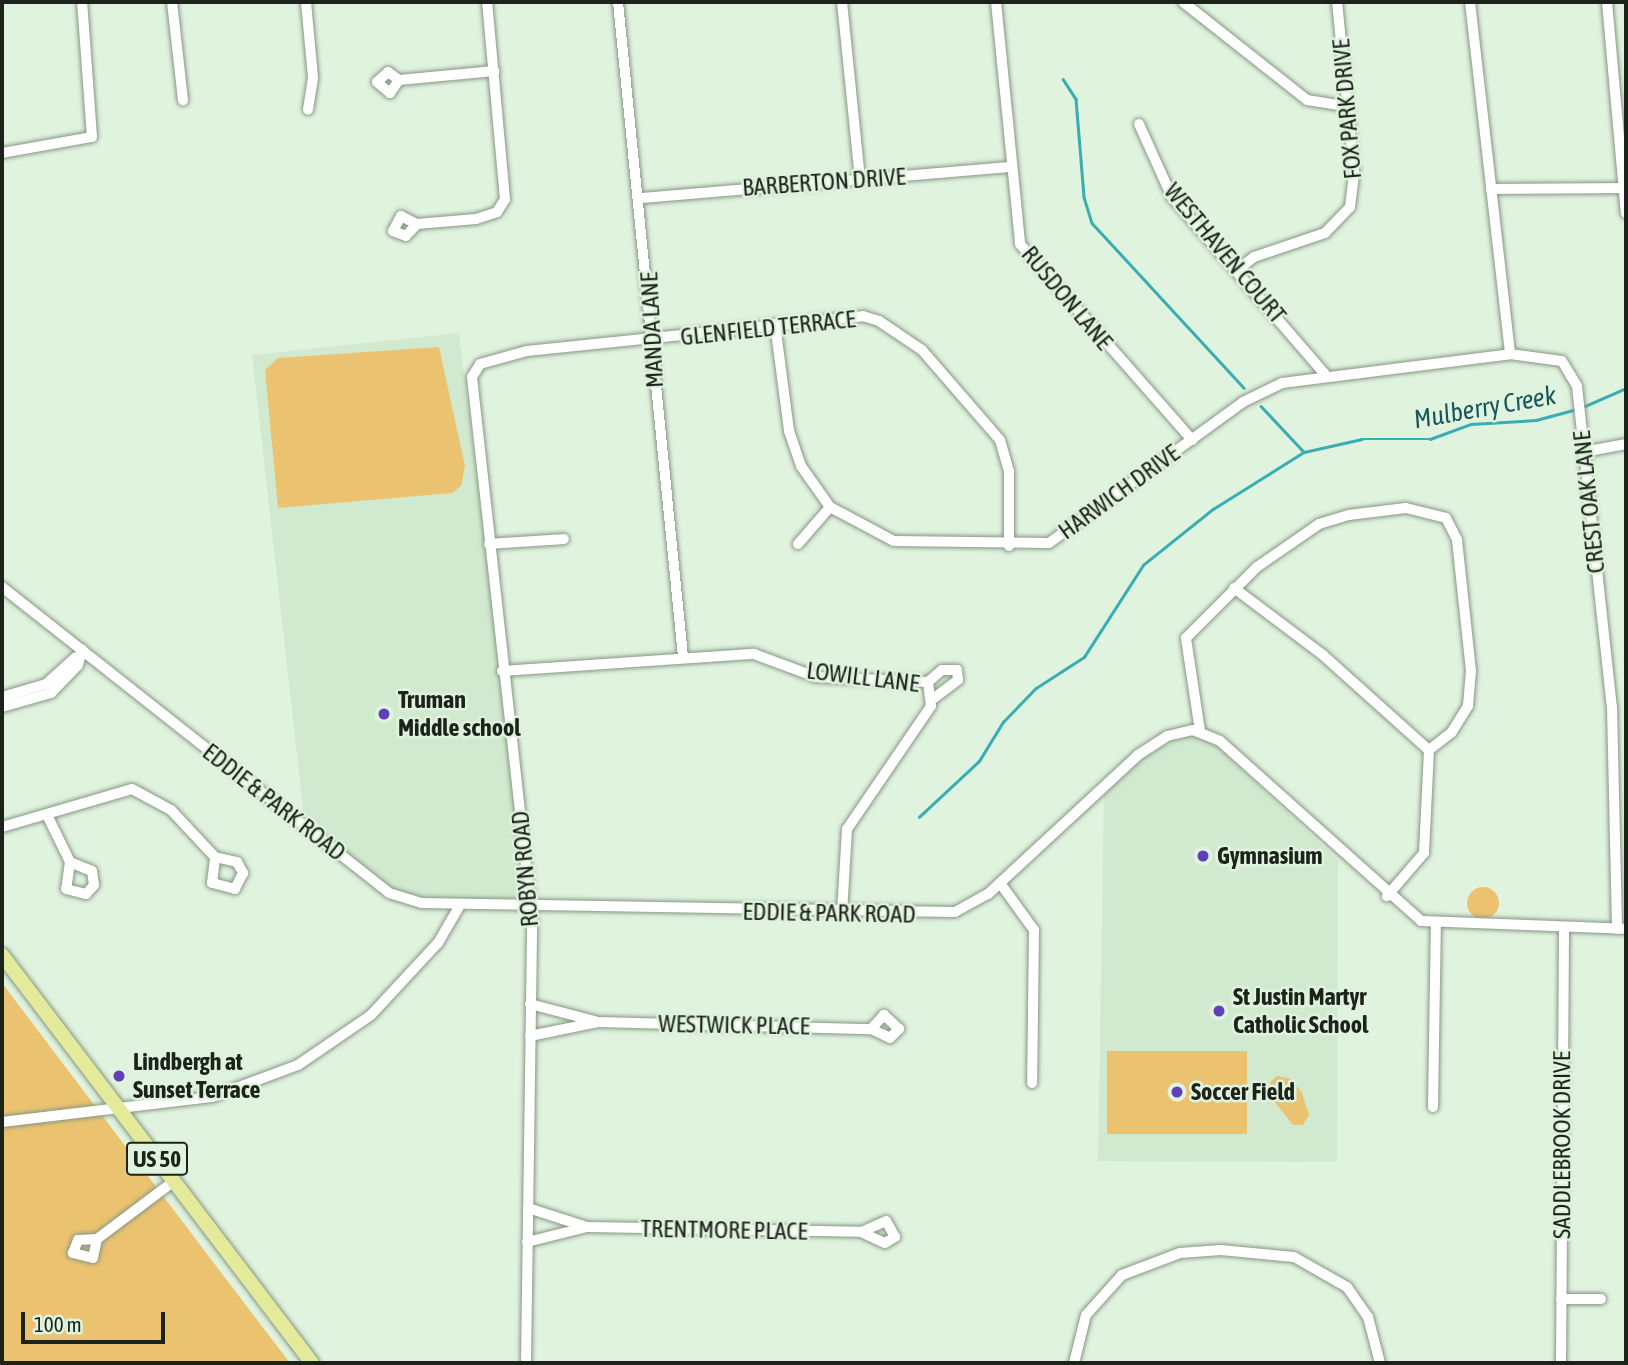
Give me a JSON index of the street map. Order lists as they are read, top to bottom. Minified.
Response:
{"streets":{"main road":["US 50"],"street":["FOX PARK DRIVE","BARBERTON DRIVE","WESTHAVEN COURT","RUSDON LANE","GLENFIELD TERRACE","MANDA LANE","HARWICH DRIVE","CREST OAK LANE","LOWILL LANE","EDDIE & PARK ROAD","ROBYN ROAD","WESTWICK PLACE","SADDLEBROOK DRIVE","TRENTMORE PLACE"]},"crossings":[["FOX PARK DRIVE","WESTHAVEN COURT"],["BARBERTON DRIVE","RUSDON LANE"],["BARBERTON DRIVE","MANDA LANE"],["WESTHAVEN COURT","HARWICH DRIVE"],["RUSDON LANE","HARWICH DRIVE"],["GLENFIELD TERRACE","MANDA LANE"],["GLENFIELD TERRACE","HARWICH DRIVE"],["GLENFIELD TERRACE","ROBYN ROAD"],["MANDA LANE","LOWILL LANE"],["HARWICH DRIVE","CREST OAK LANE"],["LOWILL LANE","EDDIE & PARK ROAD"],["LOWILL LANE","ROBYN ROAD"],["EDDIE & PARK ROAD","ROBYN ROAD"],["ROBYN ROAD","WESTWICK PLACE"],["ROBYN ROAD","TRENTMORE PLACE"]],"water":["Mulberry Creek"],"places":["Truman Middle school","Gymnasium","St Justin Martyr Catholic School","Lindbergh at Sunset Terrace","Soccer Field"],"scale_bar":"100 m"}
